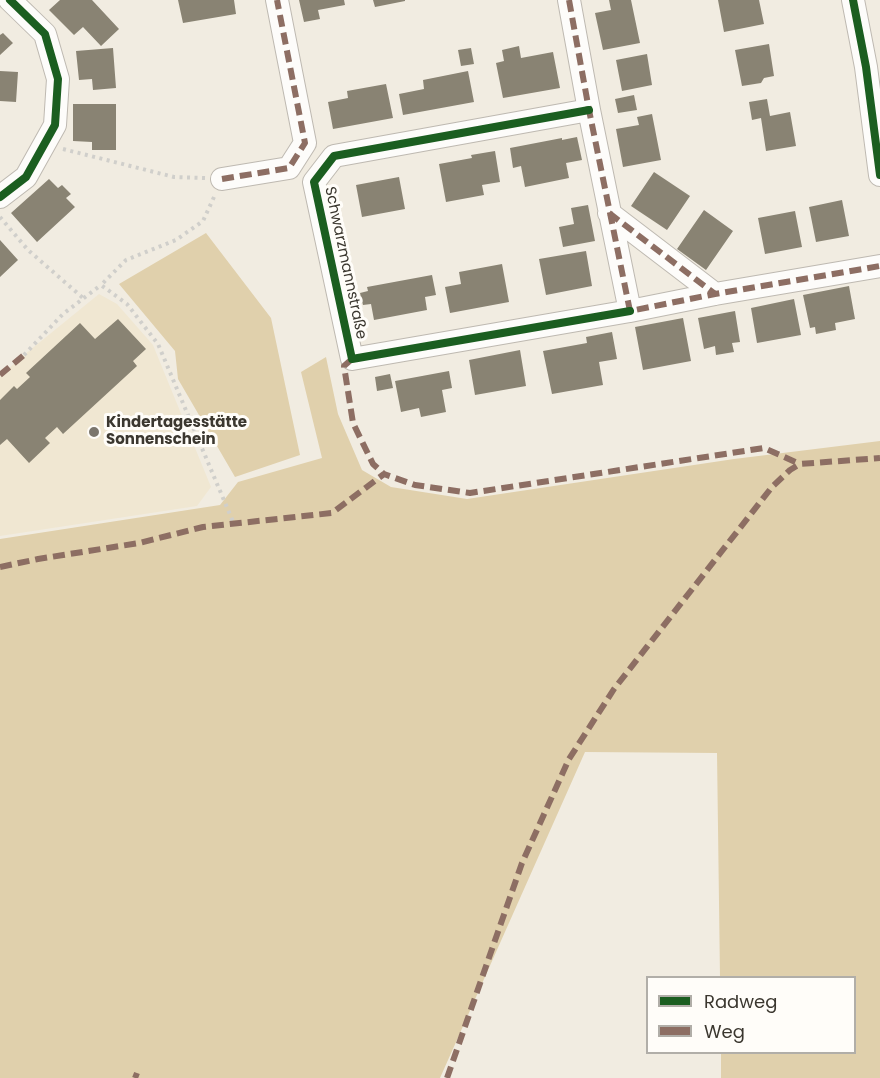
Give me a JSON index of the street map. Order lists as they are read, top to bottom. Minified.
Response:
{"streets":{"street":["Schwarzmannstraße"]},"places":["Kindertagesstätte Sonnenschein"],"legend":["Radweg","Weg"]}
